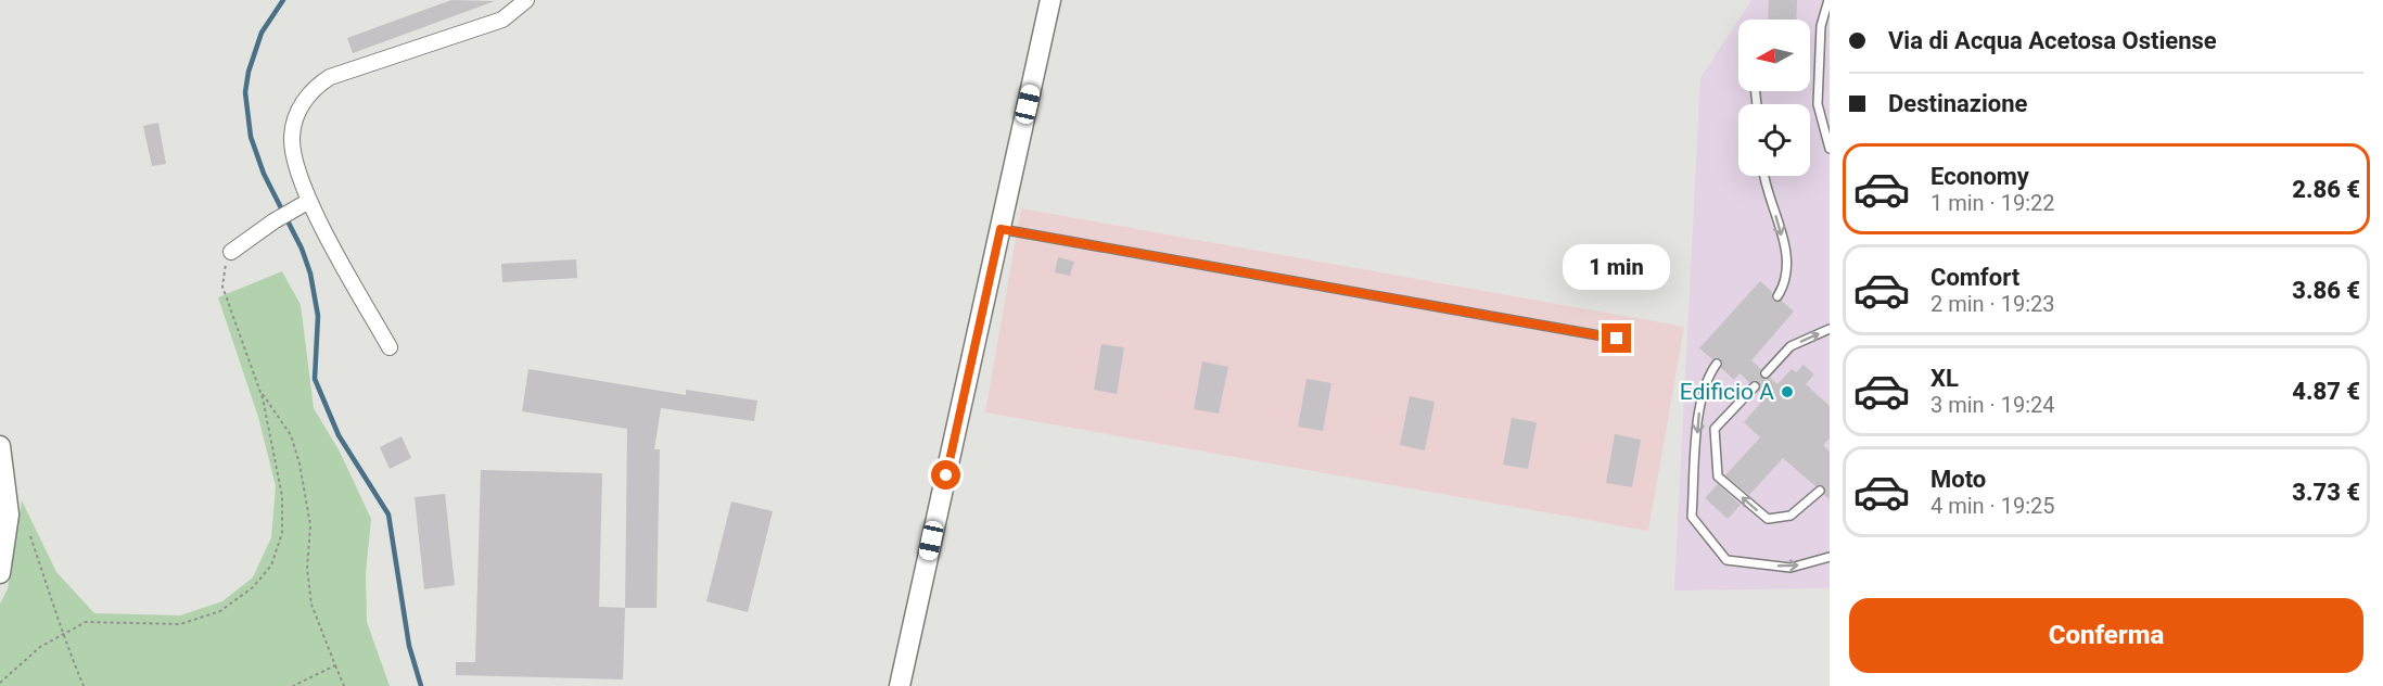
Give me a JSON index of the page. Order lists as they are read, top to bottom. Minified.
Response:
{"places":["Edificio A"],"north":"left","page":{"banner":["Via di Acqua Acetosa Ostiense","Destinazione"],"list":[{"name":"Economy","note":"1 min · 19:22","value":"2.86 €"},{"name":"Comfort","note":"2 min · 19:23","value":"3.86 €"},{"name":"XL","note":"3 min · 19:24","value":"4.87 €"},{"name":"Moto","note":"4 min · 19:25","value":"3.73 €"}],"bubble":"1 min","buttons":"Conferma"}}
